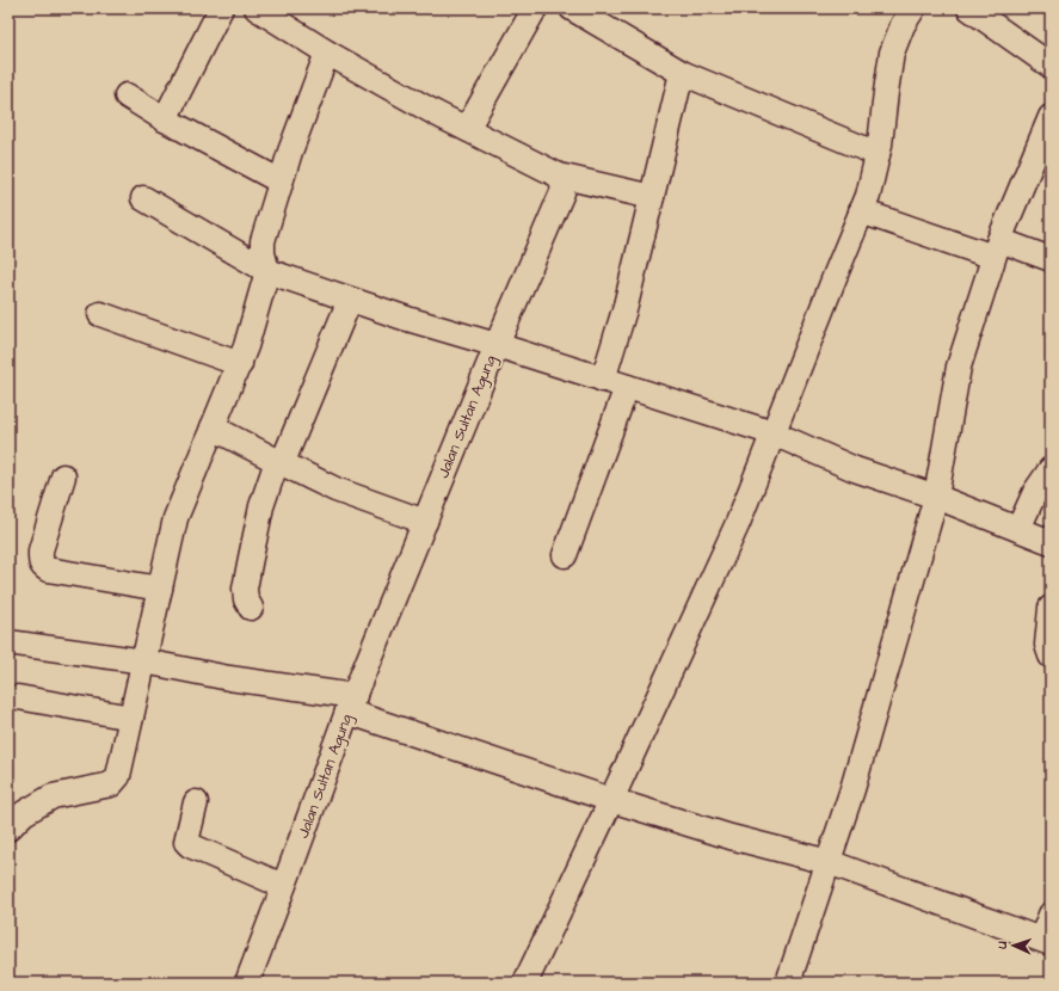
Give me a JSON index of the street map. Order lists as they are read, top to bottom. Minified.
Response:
{"streets":{"street":["Jalan Sultan Agung"]},"north":"left"}
